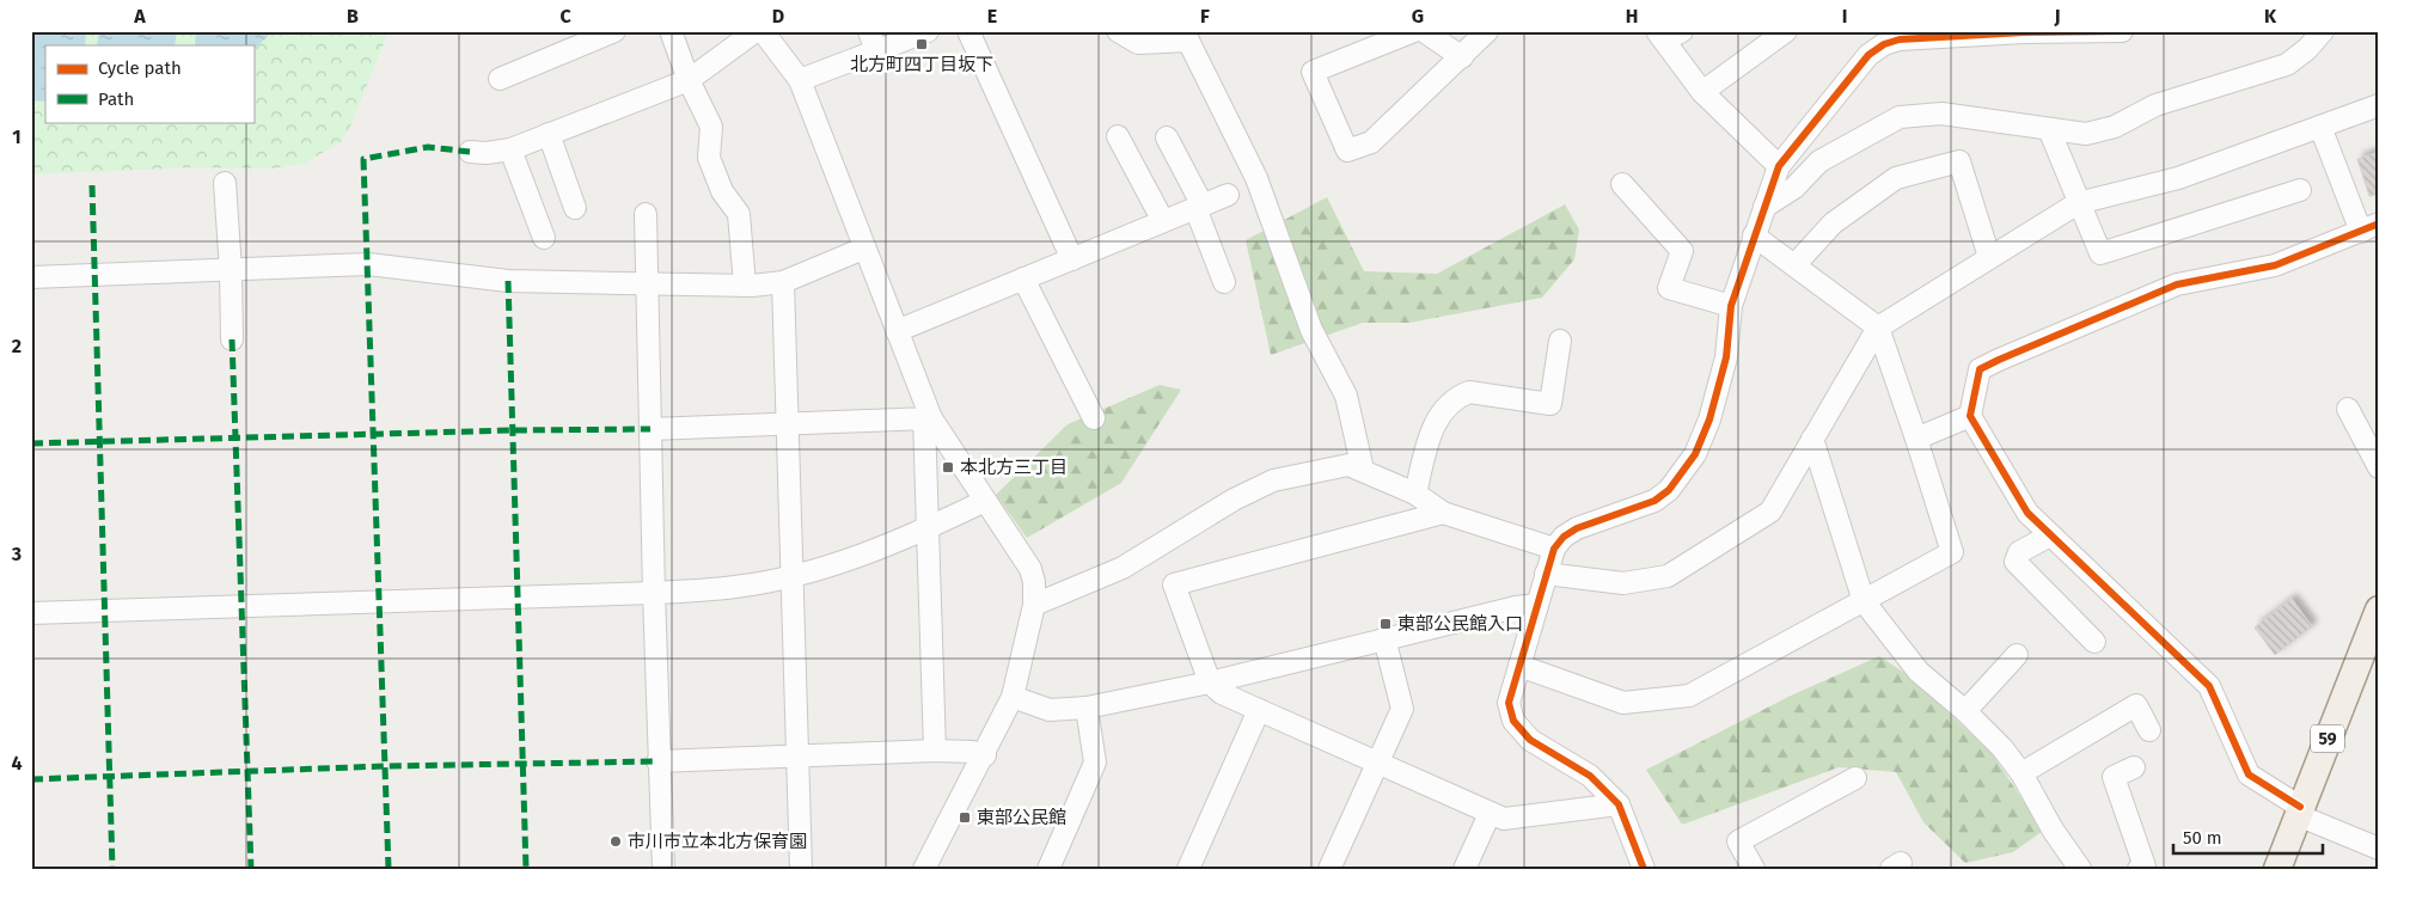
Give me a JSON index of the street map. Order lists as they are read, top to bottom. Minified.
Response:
{"streets":{"main road":["59"]},"places":{"transit":["北方町四丁目坂下","本北方三丁目","東部公民館入口","東部公民館"],"other":["市川市立本北方保育園"]},"legend":["Cycle path","Path"],"scale_bar":"50 m","grid":{"columns":["A","B","C","D","E","F","G","H","I","J","K"],"rows":["1","2","3","4"]}}
